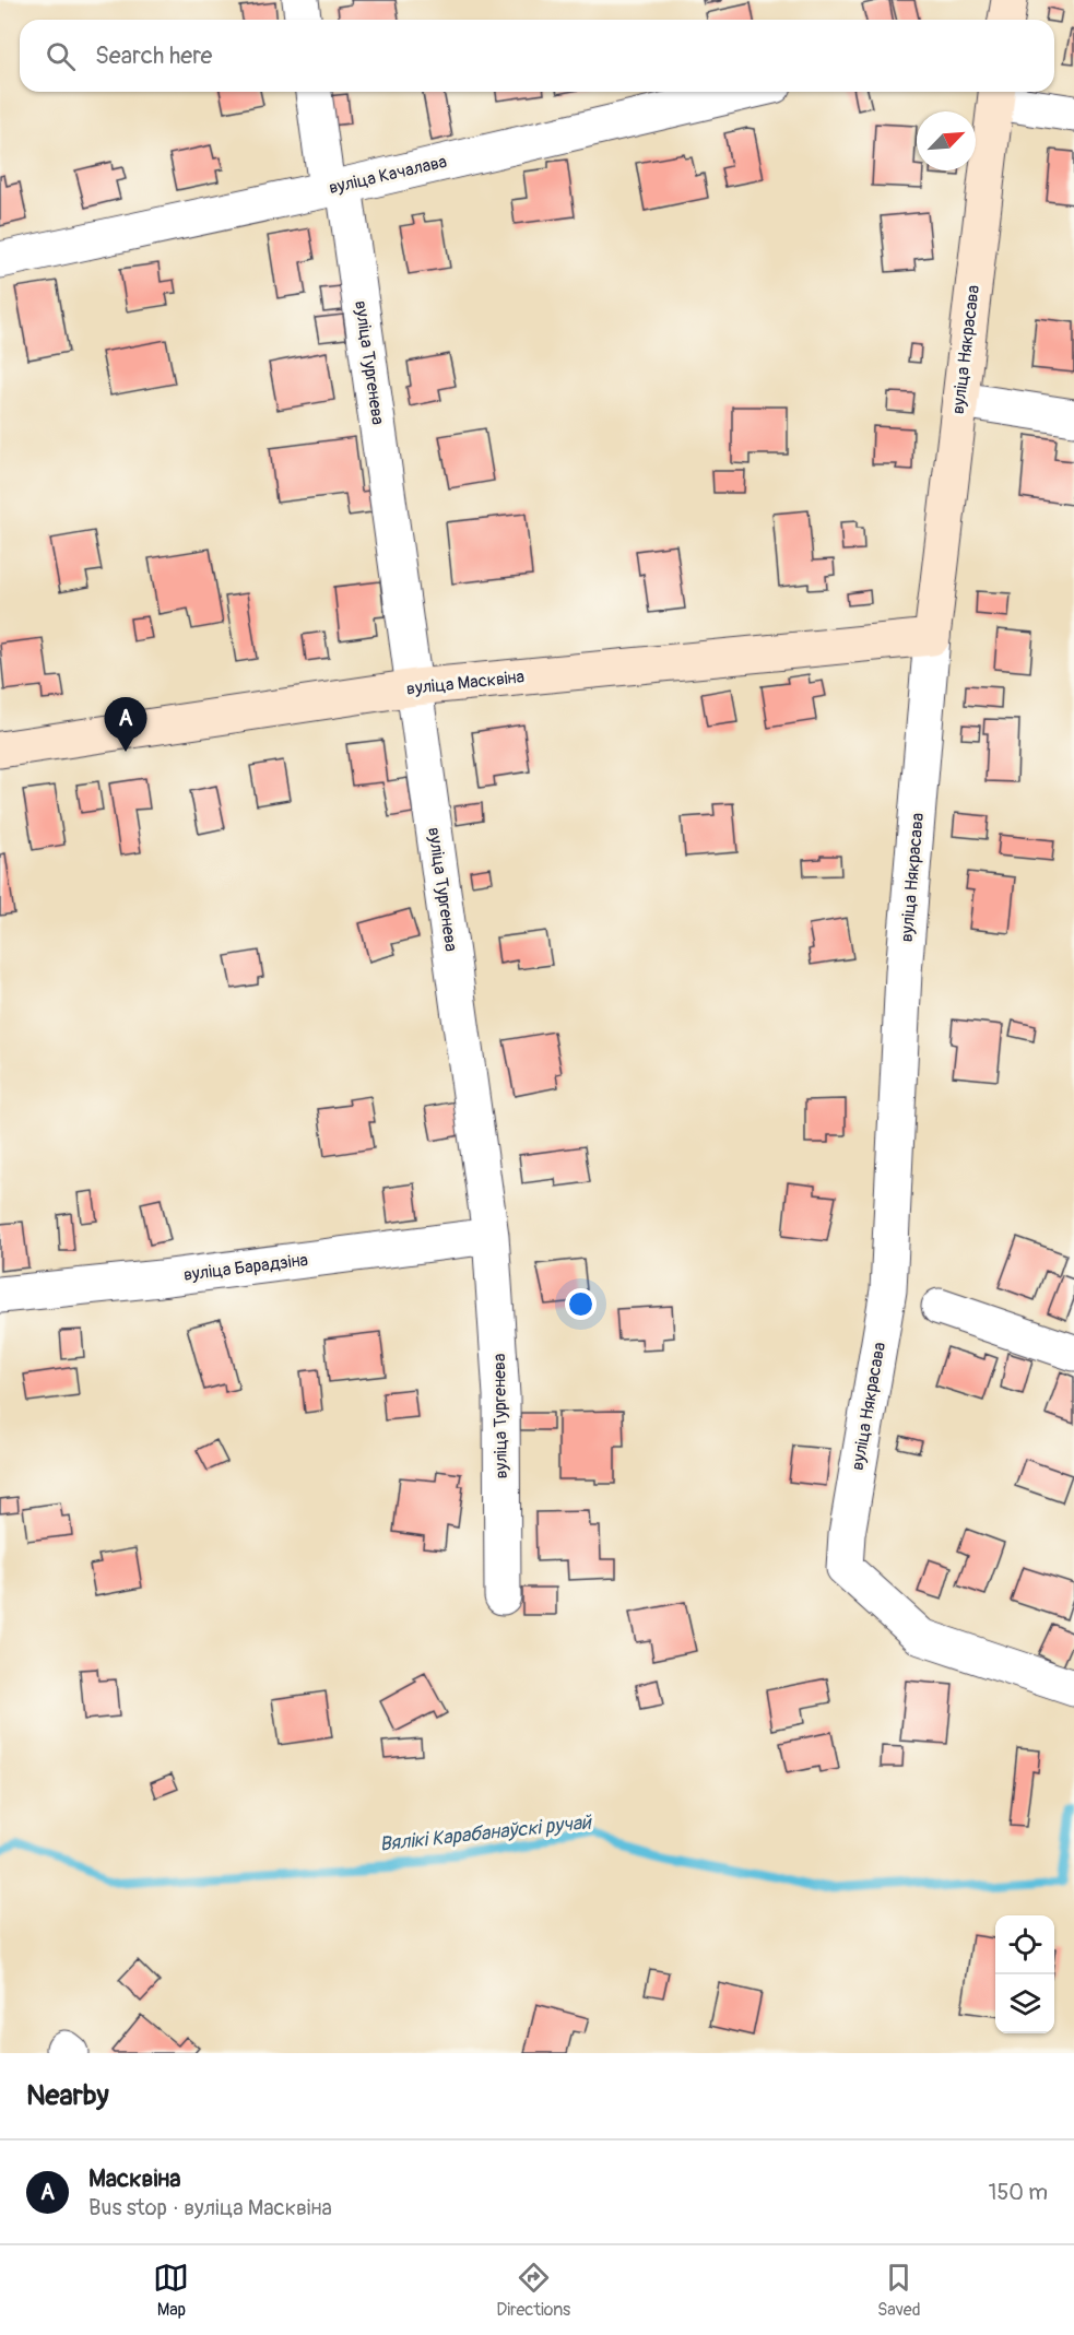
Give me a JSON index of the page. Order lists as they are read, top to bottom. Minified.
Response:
{"streets":{"main road":["вуліца Някрасава","вуліца Масквіна"],"street":["вуліца Качалава","вуліца Тургенева","вуліца Барадзіна"]},"crossings":[["вуліца Качалава","вуліца Тургенева"],["вуліца Някрасава","вуліца Масквіна"],["вуліца Тургенева","вуліца Масквіна"],["вуліца Тургенева","вуліца Барадзіна"]],"water":["Вялікі Карабанаўскі ручай"],"north":"top right","page":{"search":"Search here","pins":"A","heading":"Nearby","list":[{"mark":"A","name":"Масквіна","note":"Bus stop · вуліца Масквіна","value":"150 m"}],"nav":["Map","Directions","Saved"]}}
